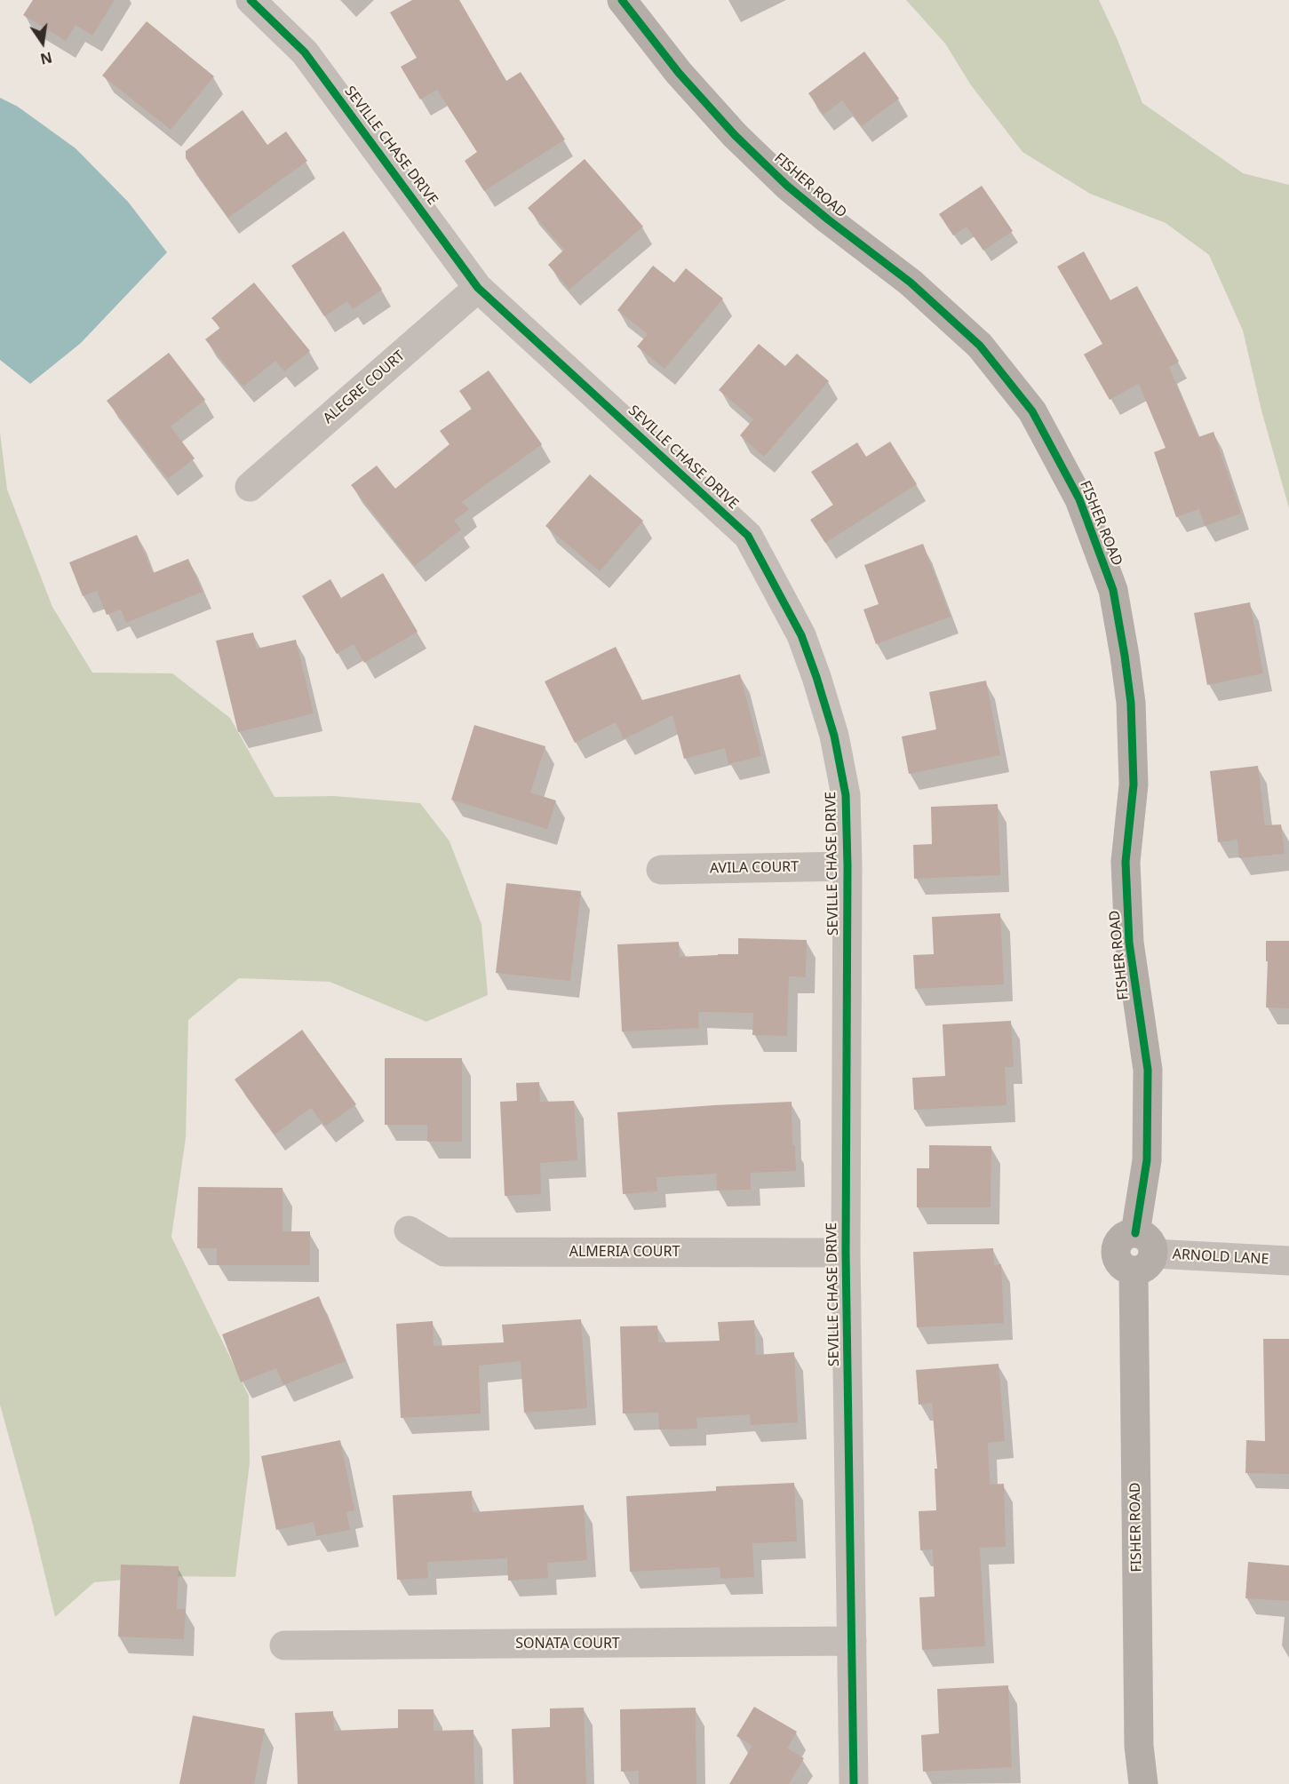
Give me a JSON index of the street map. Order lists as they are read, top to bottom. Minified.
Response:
{"streets":{"street":["SEVILLE CHASE DRIVE","FISHER ROAD","ALEGRE COURT","AVILA COURT","ALMERIA COURT","ARNOLD LANE","SONATA COURT"]},"crossings":[["SEVILLE CHASE DRIVE","ALEGRE COURT"],["SEVILLE CHASE DRIVE","AVILA COURT"],["SEVILLE CHASE DRIVE","ALMERIA COURT"],["SEVILLE CHASE DRIVE","SONATA COURT"],["FISHER ROAD","ARNOLD LANE"]],"north":"bottom"}
